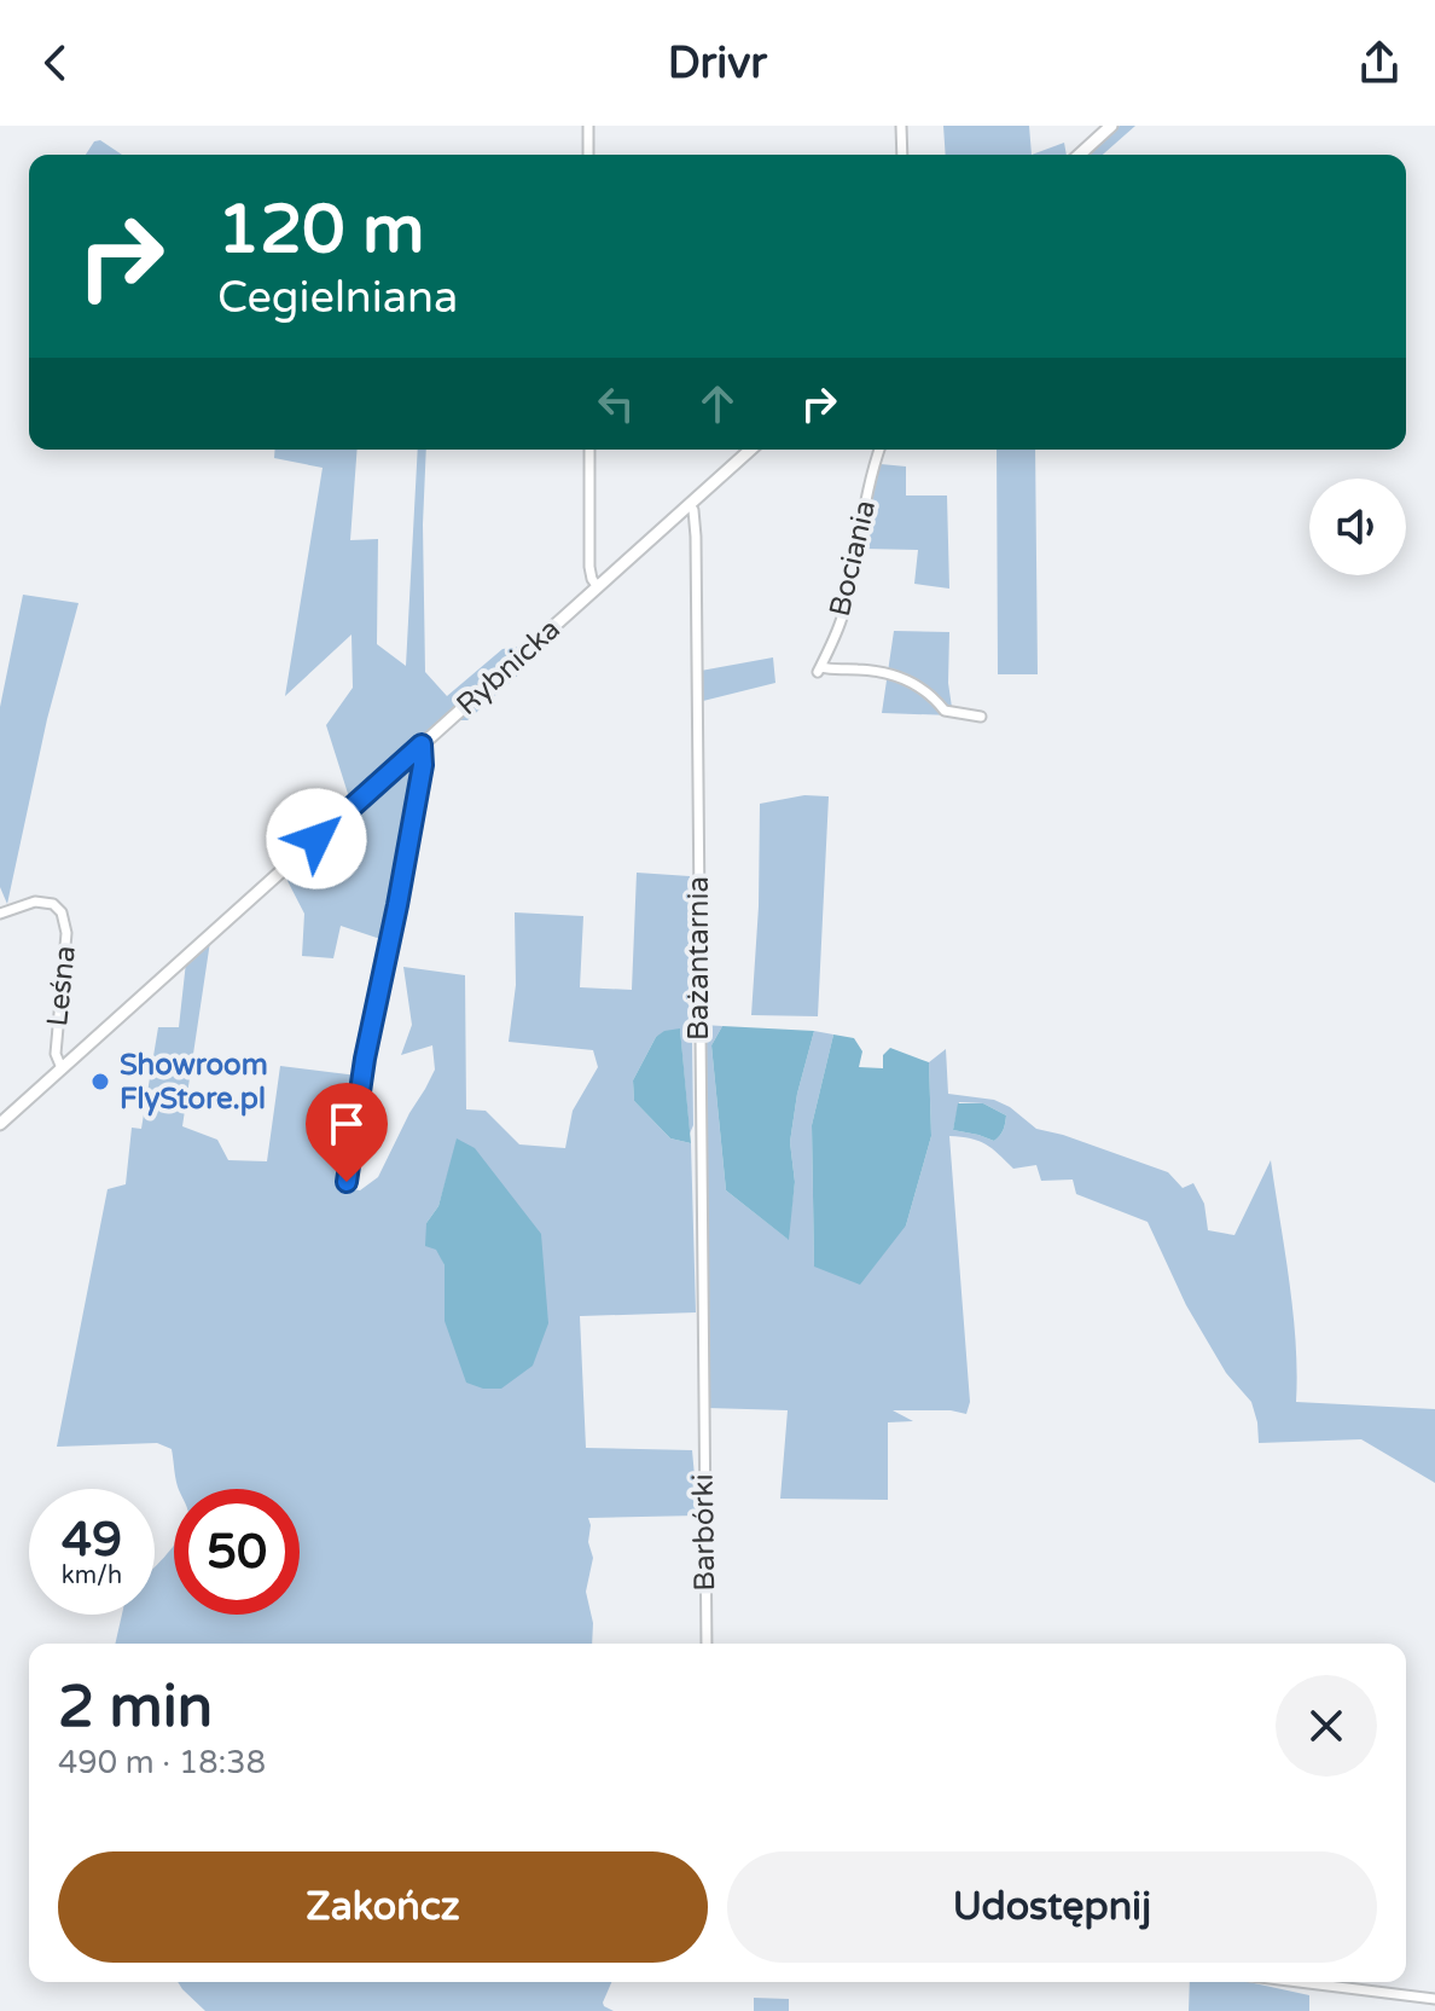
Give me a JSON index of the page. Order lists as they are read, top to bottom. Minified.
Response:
{"streets":{"main road":["Rybnicka"],"street":["Bociania","Bażantarnia","Leśna","Barbórki"]},"crossings":[["Rybnicka","Bażantarnia"],["Rybnicka","Leśna"],["Bażantarnia","Barbórki"]],"places":["Showroom FlyStore.pl"],"page":{"header":"Drivr","turn":["120 m","Cegielniana"],"speed":"49 km/h","limit":"50","heading":["2 min","490 m · 18:38"],"buttons":["Zakończ","Udostępnij"]}}
